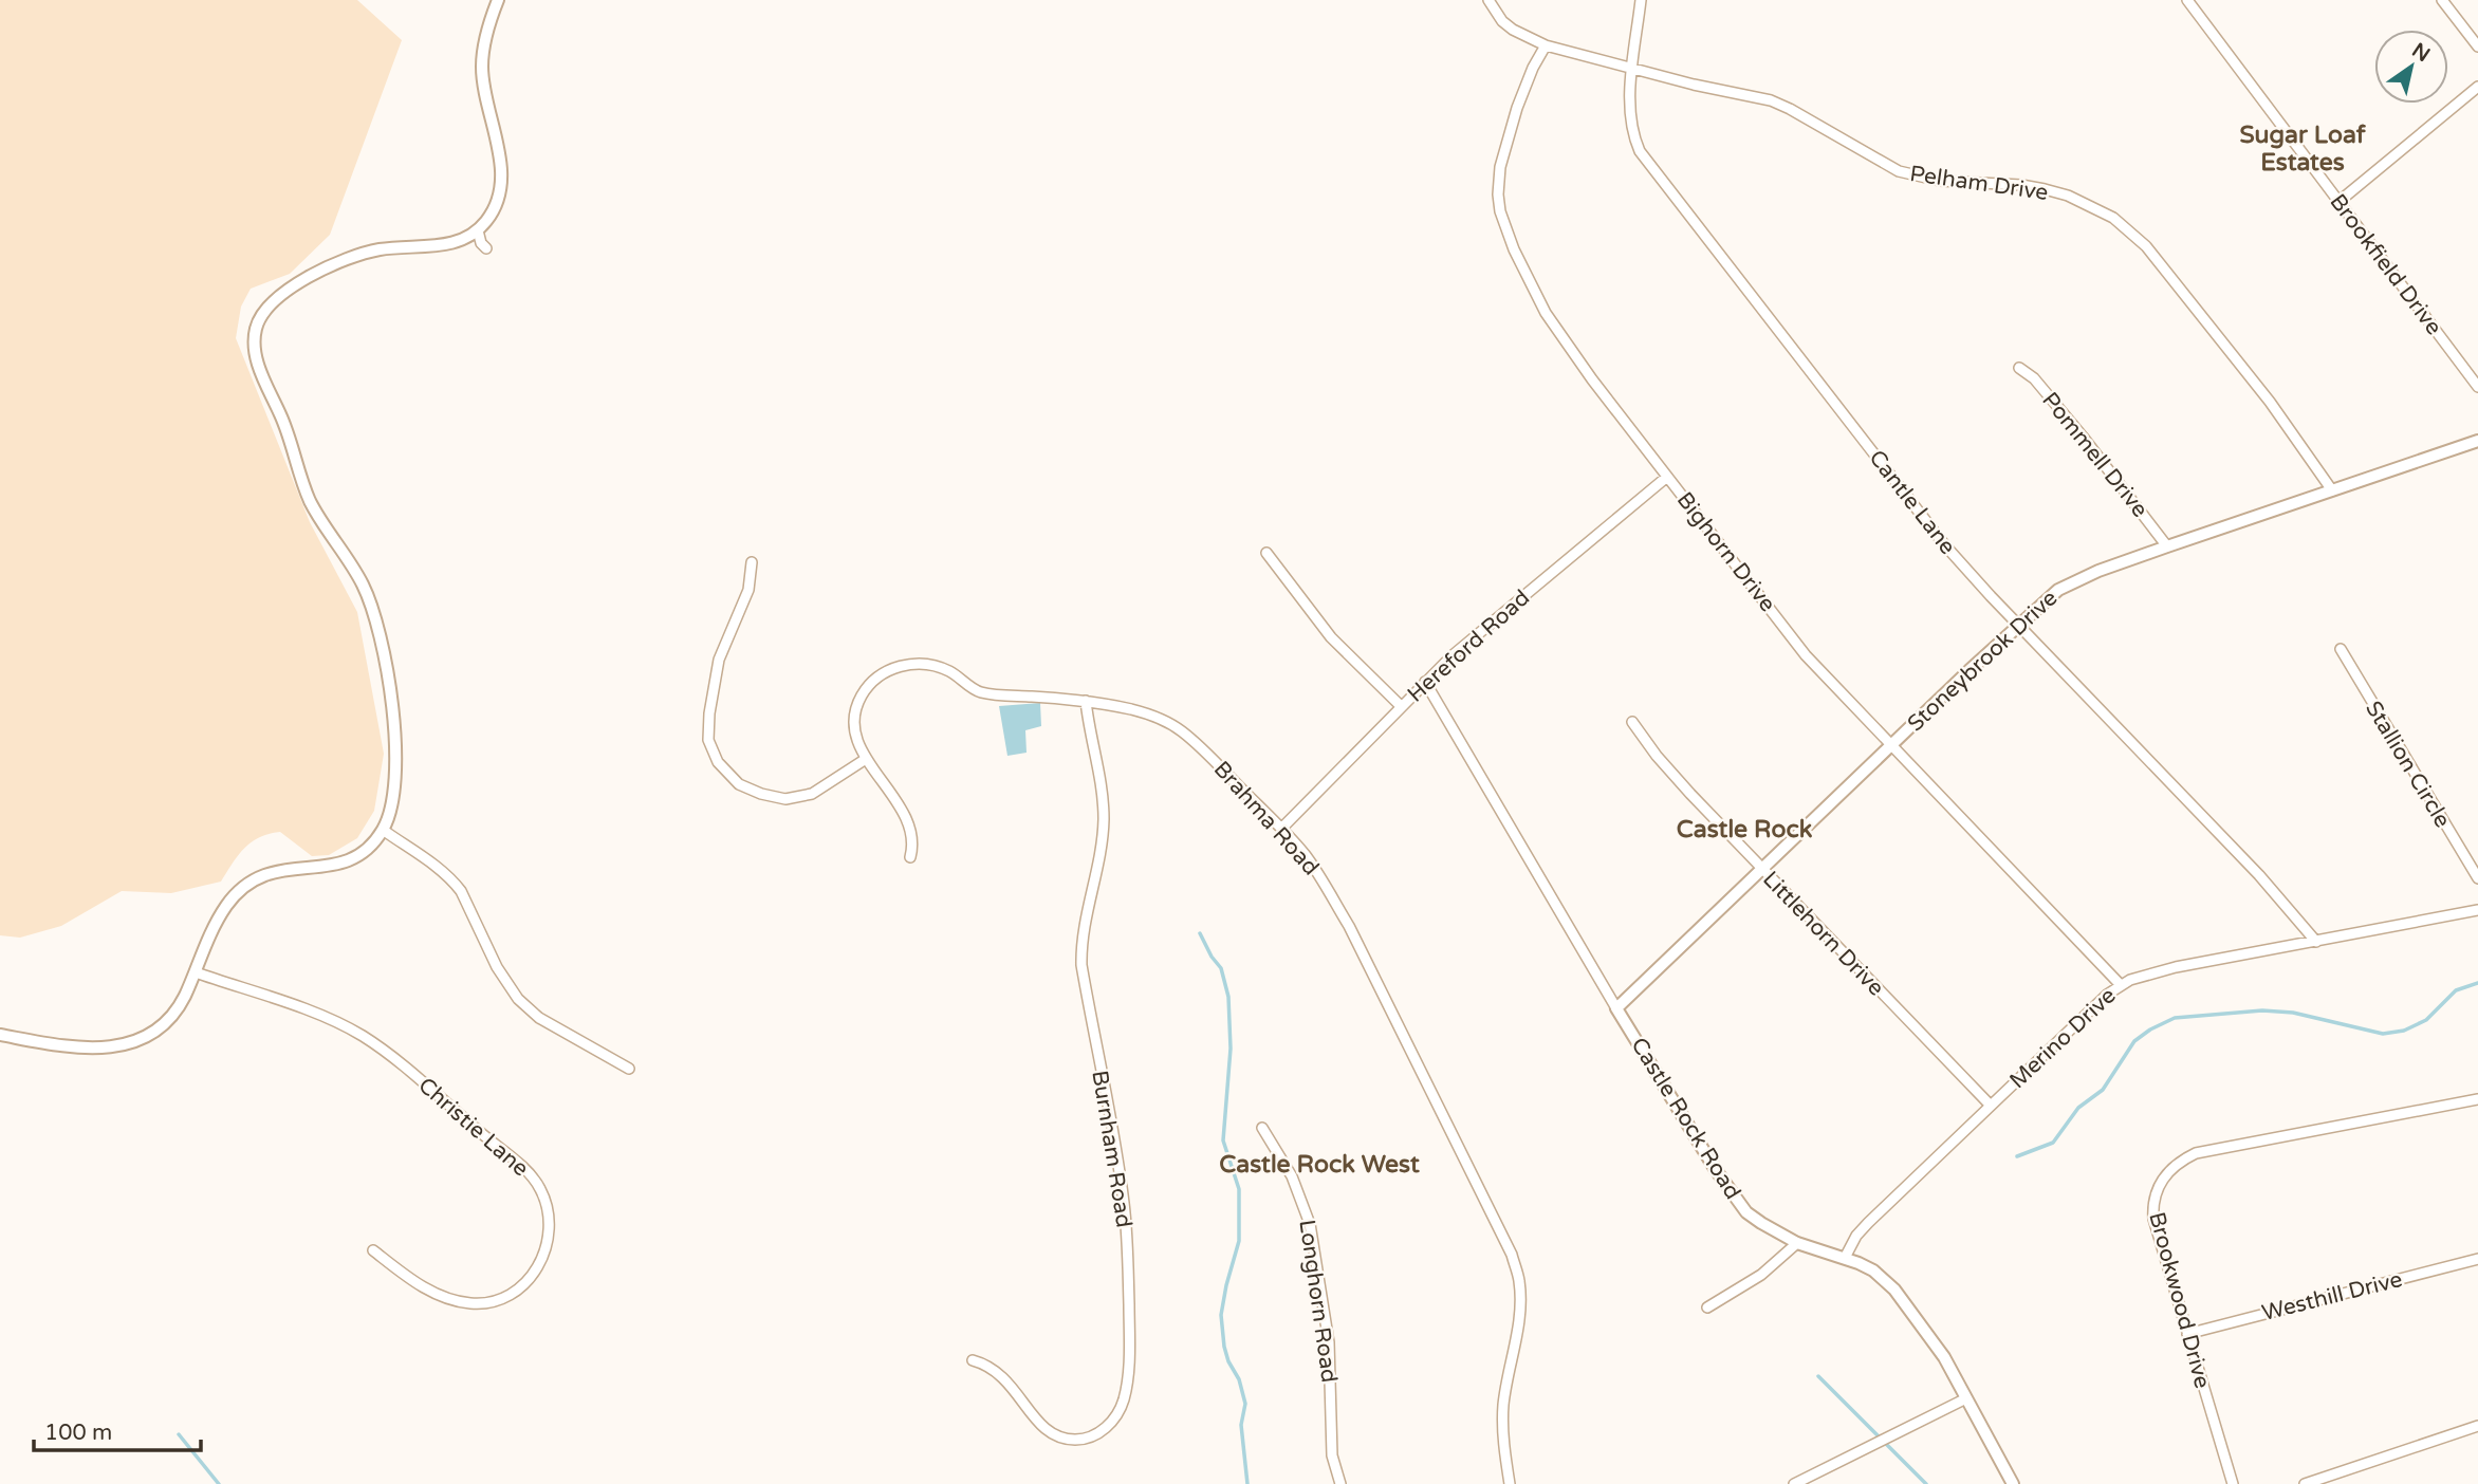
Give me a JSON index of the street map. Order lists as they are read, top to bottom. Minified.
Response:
{"streets":{"street":["Pelham Drive","Brookfield Drive","Pommell Drive","Cantle Lane","Bighorn Drive","Hereford Road","Stoneybrook Drive","Stallion Circle","Brahma Road","Littlehorn Drive","Merino Drive","Castle Rock Road","Christie Lane","Burnham Road","Westhill Drive","Brookwood Drive","Longhorn Road"]},"crossings":[["Pelham Drive","Cantle Lane"],["Pelham Drive","Bighorn Drive"],["Pelham Drive","Stoneybrook Drive"],["Pommell Drive","Stoneybrook Drive"],["Cantle Lane","Stoneybrook Drive"],["Cantle Lane","Merino Drive"],["Bighorn Drive","Hereford Road"],["Bighorn Drive","Stoneybrook Drive"],["Bighorn Drive","Merino Drive"],["Hereford Road","Brahma Road"],["Hereford Road","Castle Rock Road"],["Stoneybrook Drive","Littlehorn Drive"],["Stoneybrook Drive","Castle Rock Road"],["Brahma Road","Burnham Road"],["Littlehorn Drive","Merino Drive"],["Merino Drive","Castle Rock Road"],["Westhill Drive","Brookwood Drive"]],"districts":["Sugar Loaf Estates","Castle Rock","Castle Rock West"],"scale_bar":"100 m","north":"top right"}
